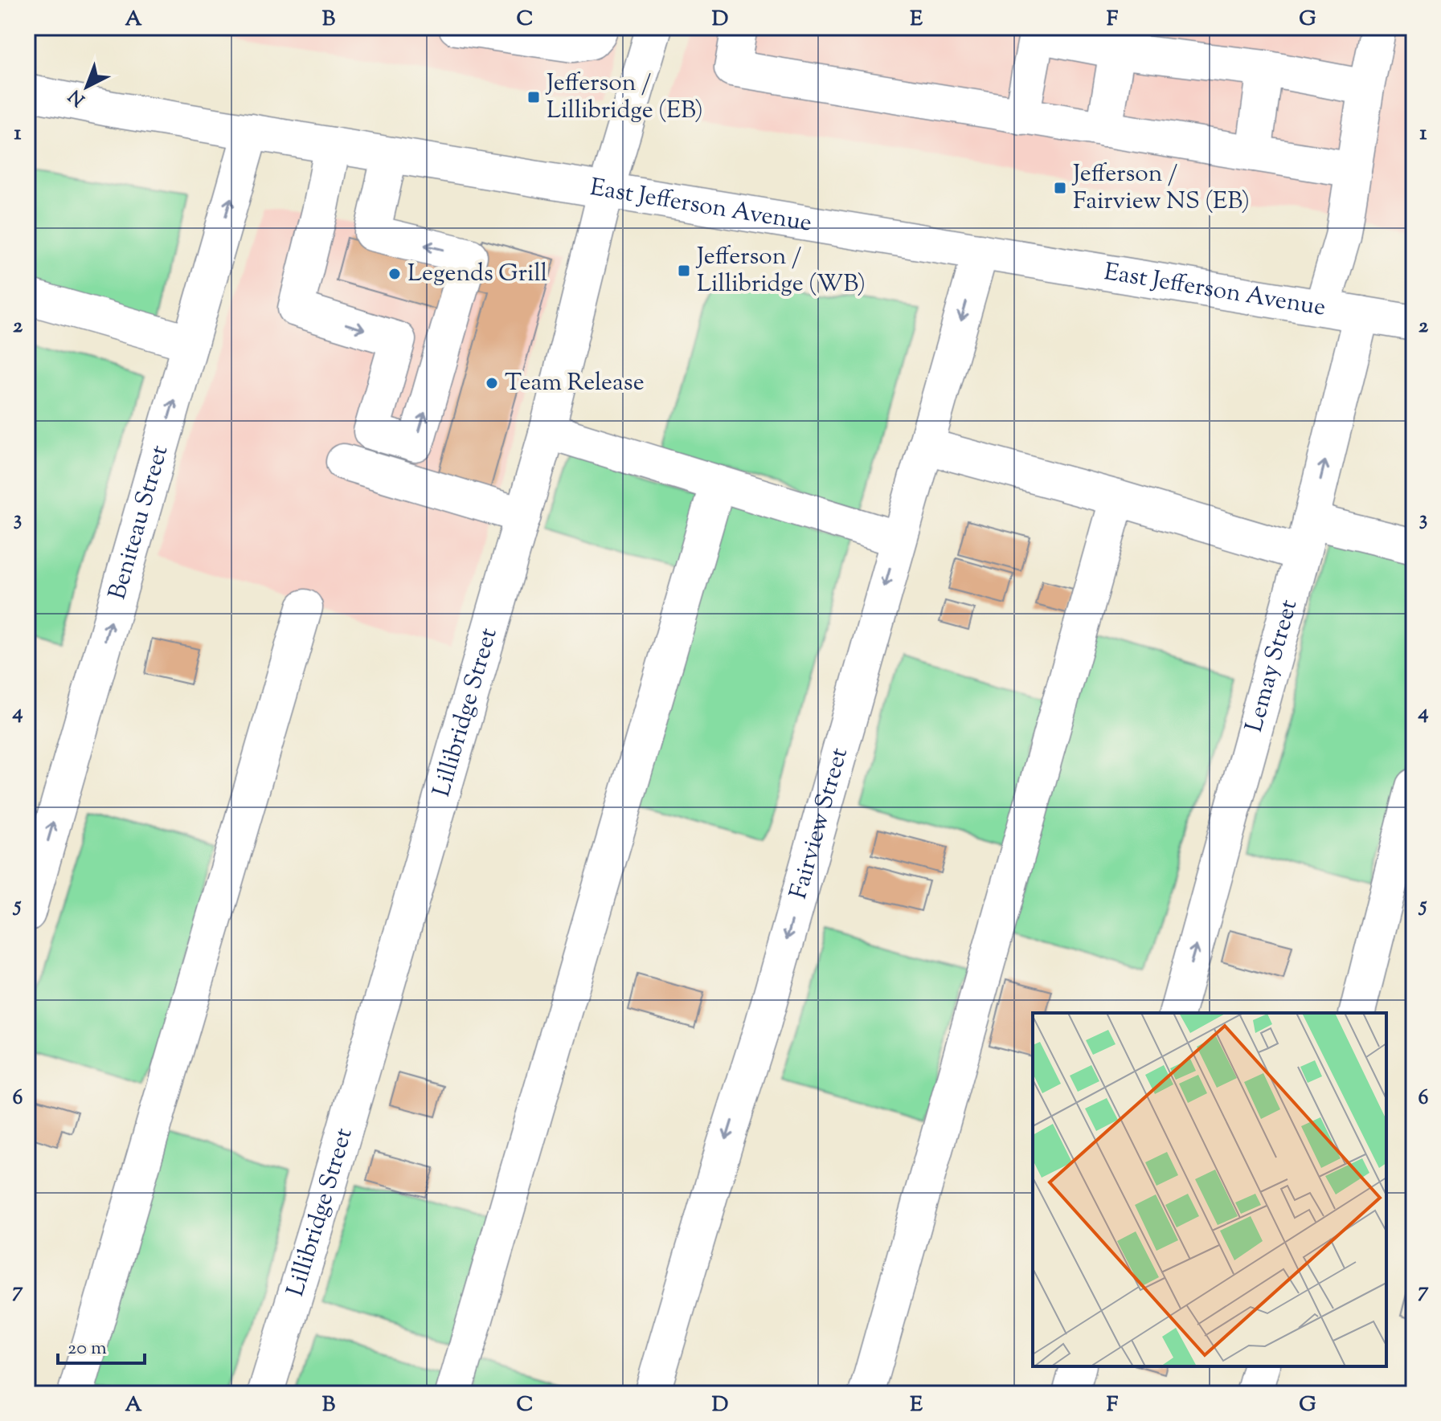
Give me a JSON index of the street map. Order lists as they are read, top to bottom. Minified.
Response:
{"streets":{"street":["East Jefferson Avenue","Beniteau Street","Lemay Street","Lillibridge Street","Fairview Street"]},"crossings":[["East Jefferson Avenue","Beniteau Street"],["East Jefferson Avenue","Lemay Street"],["East Jefferson Avenue","Lillibridge Street"],["East Jefferson Avenue","Fairview Street"]],"places":{"transit":["Jefferson / Lillibridge (EB)","Jefferson / Fairview NS (EB)","Jefferson / Lillibridge (WB)"],"other":["Legends Grill","Team Release"]},"scale_bar":"20 m","north":"bottom left","grid":{"columns":["A","B","C","D","E","F","G"],"rows":["1","2","3","4","5","6","7"]}}
